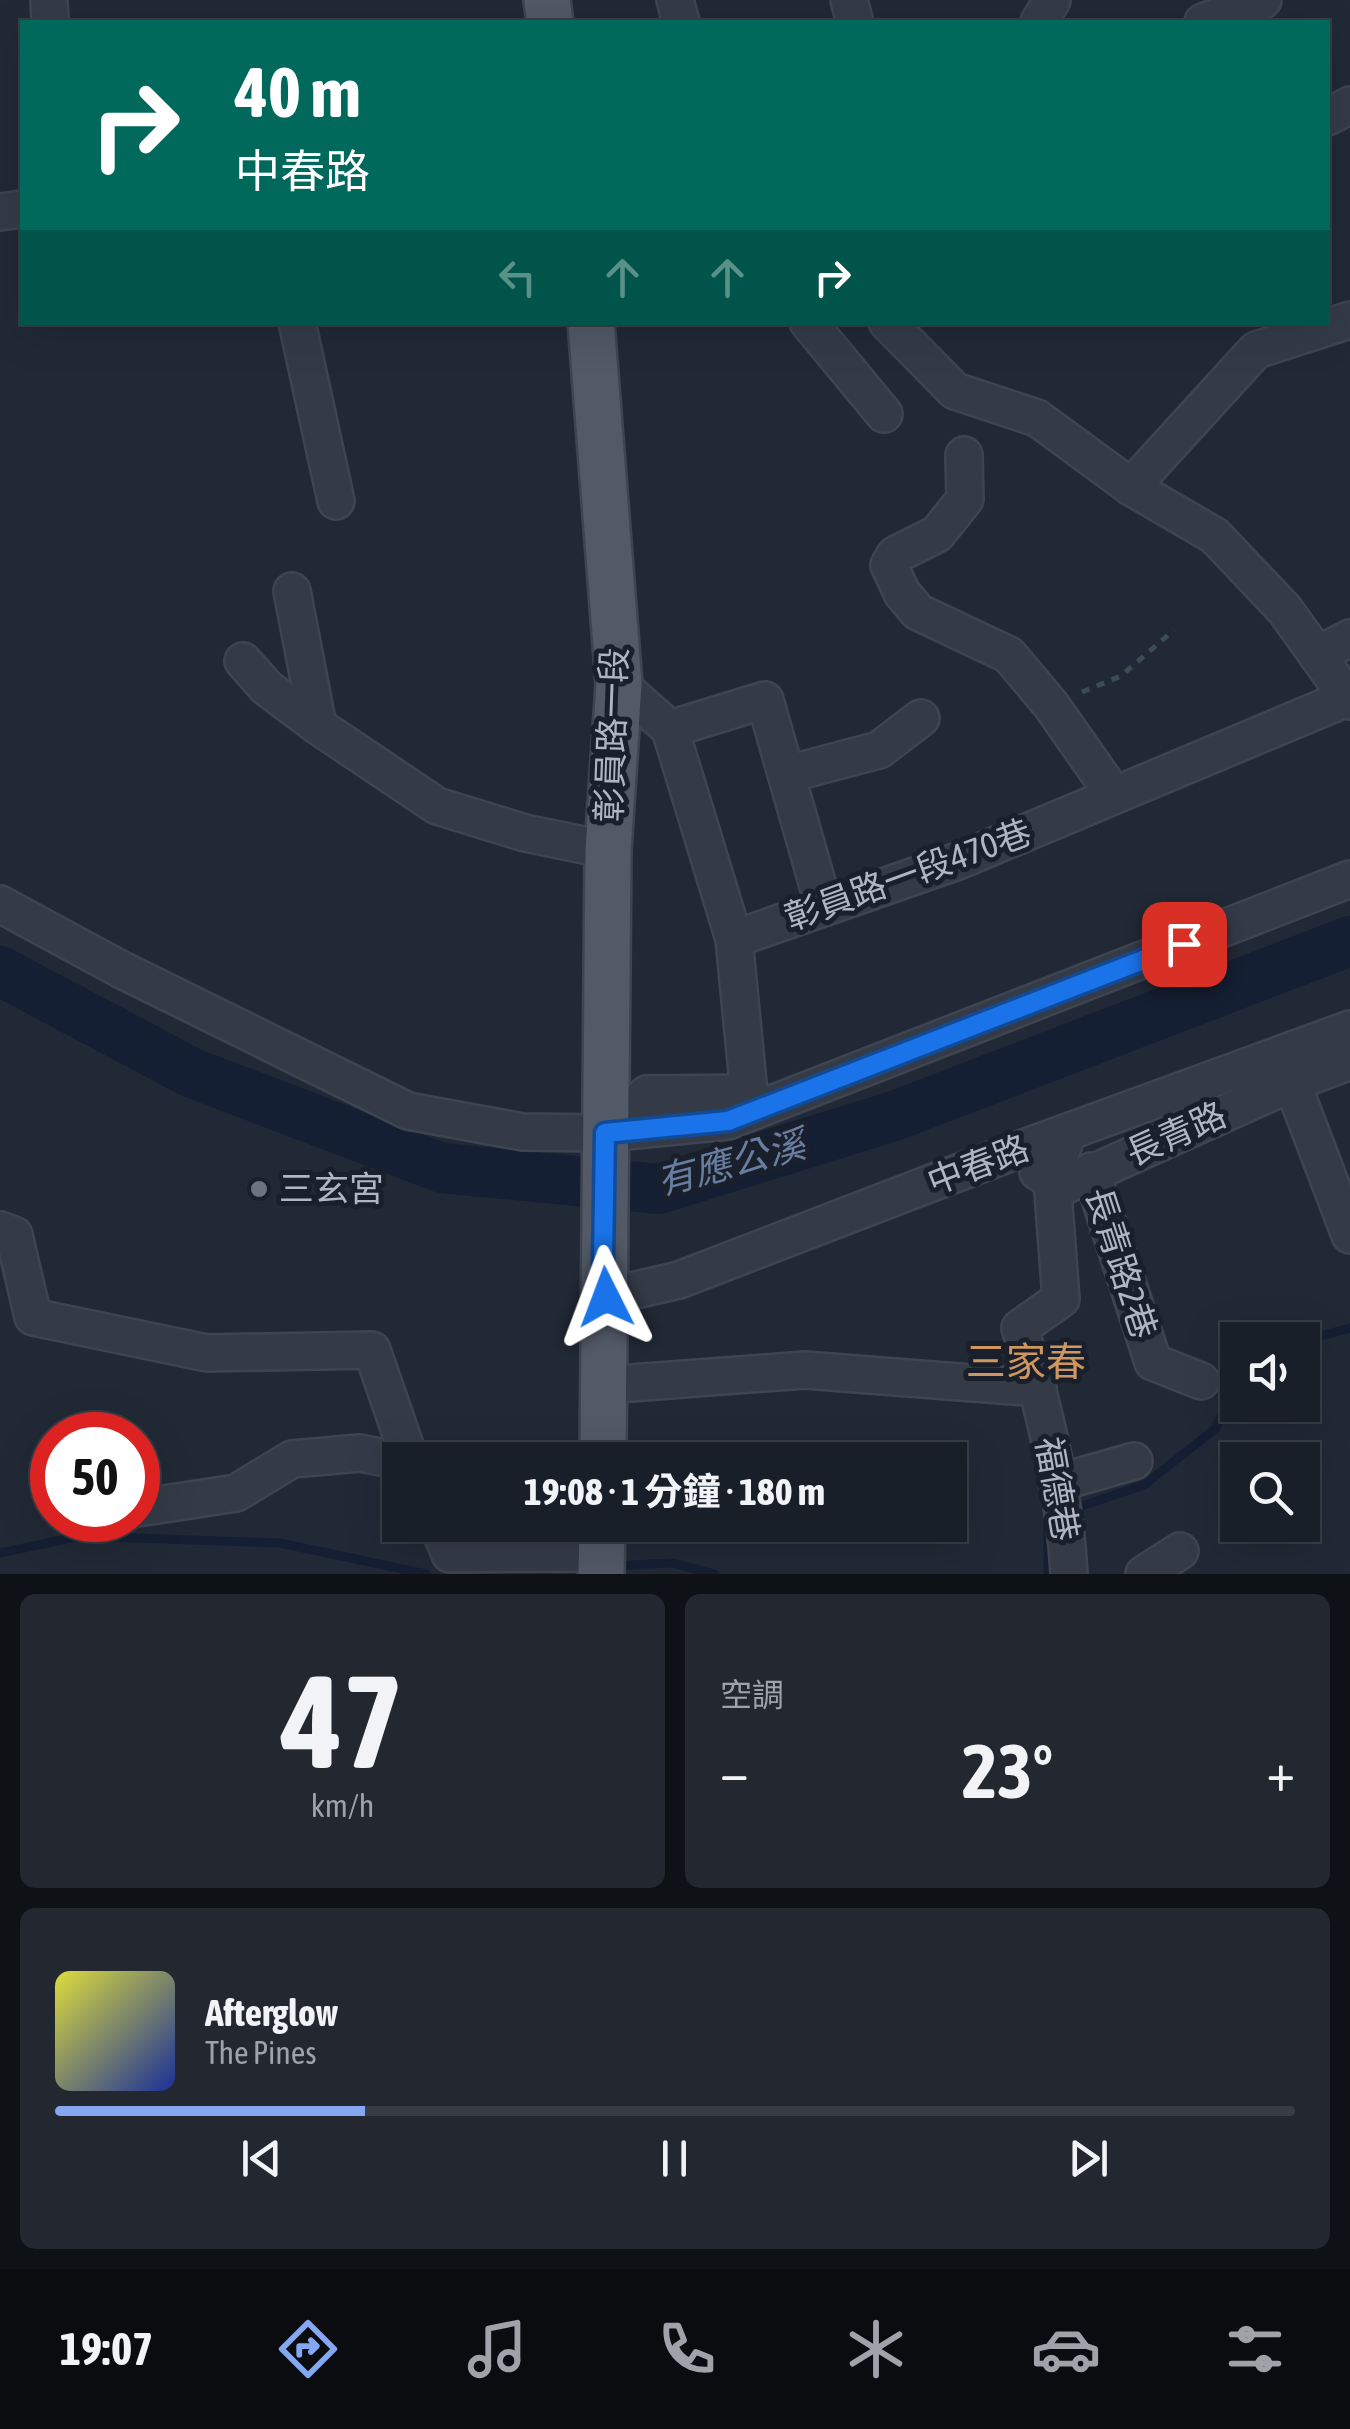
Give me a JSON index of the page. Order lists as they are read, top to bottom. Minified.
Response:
{"streets":{"main road":["彰員路一段"],"street":["彰員路一段470巷","長青路","中春路","長青路2巷","福德巷"]},"crossings":[["彰員路一段","中春路"],["長青路","長青路2巷"],["長青路","福德巷"],["中春路","福德巷"]],"districts":["三家春"],"water":["有應公溪"],"places":["三玄宮"],"page":{"turn":["40 m","中春路"],"limit":"50","trip":"19:08 · 1 分鐘 · 180 m","tile":[["47","km/h"],"空調"],"heat":["−","23°","+"],"song":["Afterglow","The Pines"],"tabs":"19:07"}}
